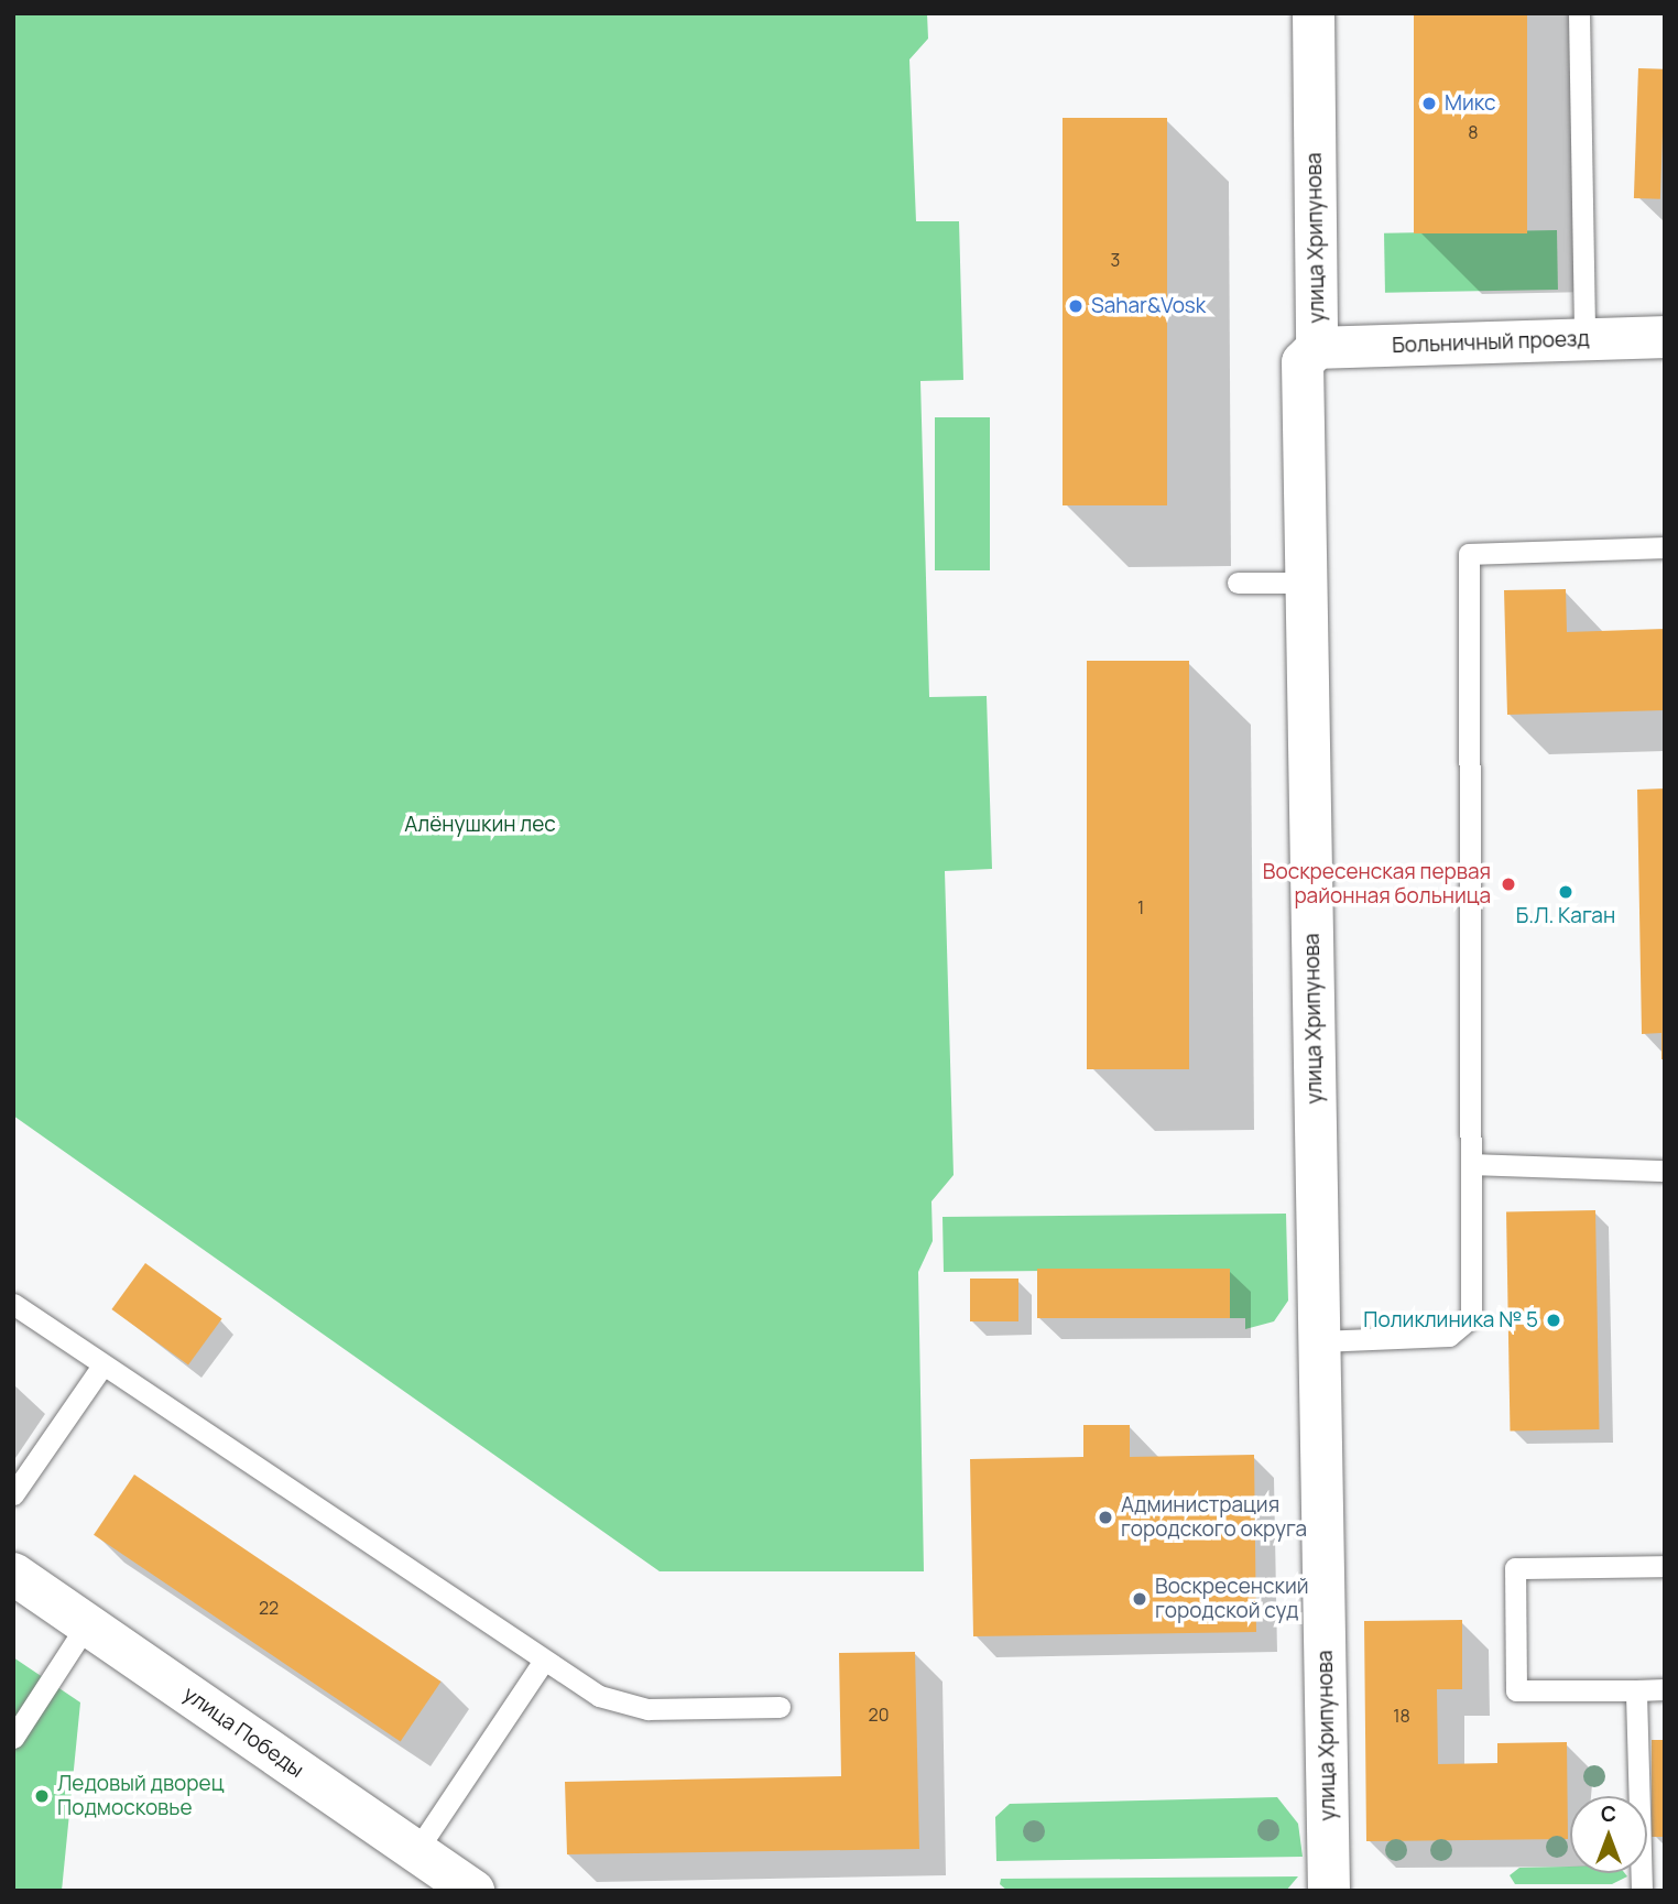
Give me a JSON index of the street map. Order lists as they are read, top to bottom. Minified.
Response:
{"streets":{"street":["улица Хрипунова","Больничный проезд","улица Победы"]},"crossings":[["улица Хрипунова","Больничный проезд"]],"parks":["Алёнушкин лес"],"places":["Микс","Sahar&Vosk","Воскресенская первая районная больница","Б.Л. Каган","Поликлиника № 5","Администрация городского округа","Воскресенский городской суд","Ледовый дворец Подмосковье"],"house_numbers":["8","3","1","22","20","18"],"north":"top"}
